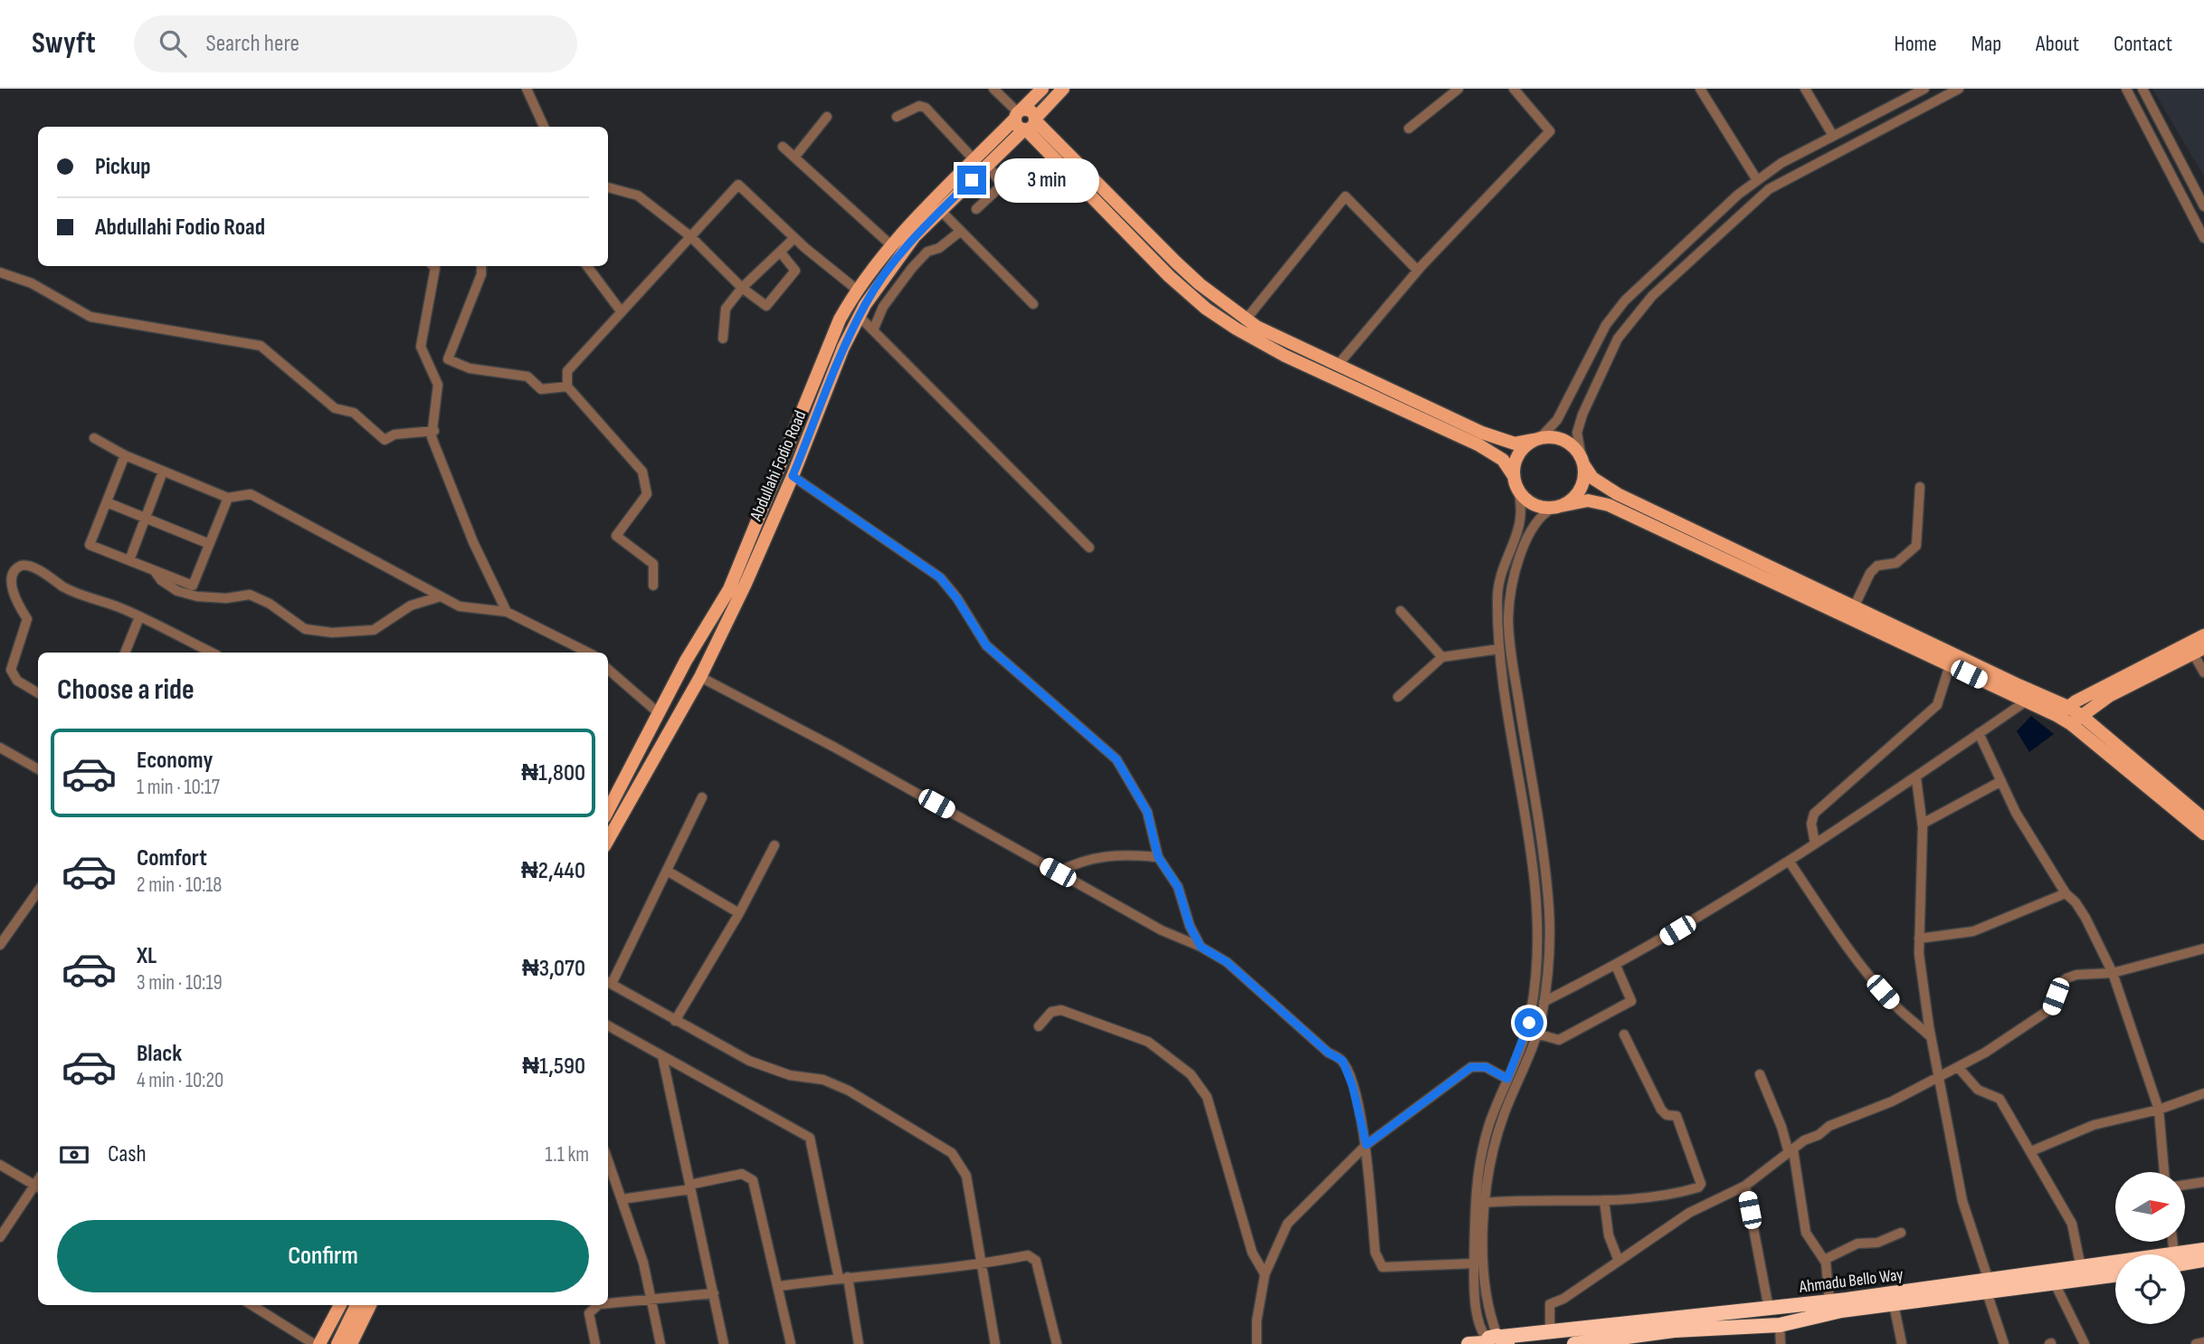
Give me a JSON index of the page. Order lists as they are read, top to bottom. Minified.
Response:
{"streets":{"highway":["Ahmadu Bello Way"],"main road":["Abdullahi Fodio Road"]},"north":"right","page":{"header":"Swyft","search":"Search here","nav":["Home","Map","About","Contact"],"banner":["Pickup","Abdullahi Fodio Road"],"bubble":"3 min","heading":"Choose a ride","list":[{"name":"Economy","note":"1 min · 10:17","value":"₦1,800"},{"name":"Comfort","note":"2 min · 10:18","value":"₦2,440"},{"name":"XL","note":"3 min · 10:19","value":"₦3,070"},{"name":"Black","note":"4 min · 10:20","value":"₦1,590"}],"pay":["Cash","1.1 km"],"buttons":"Confirm"}}
